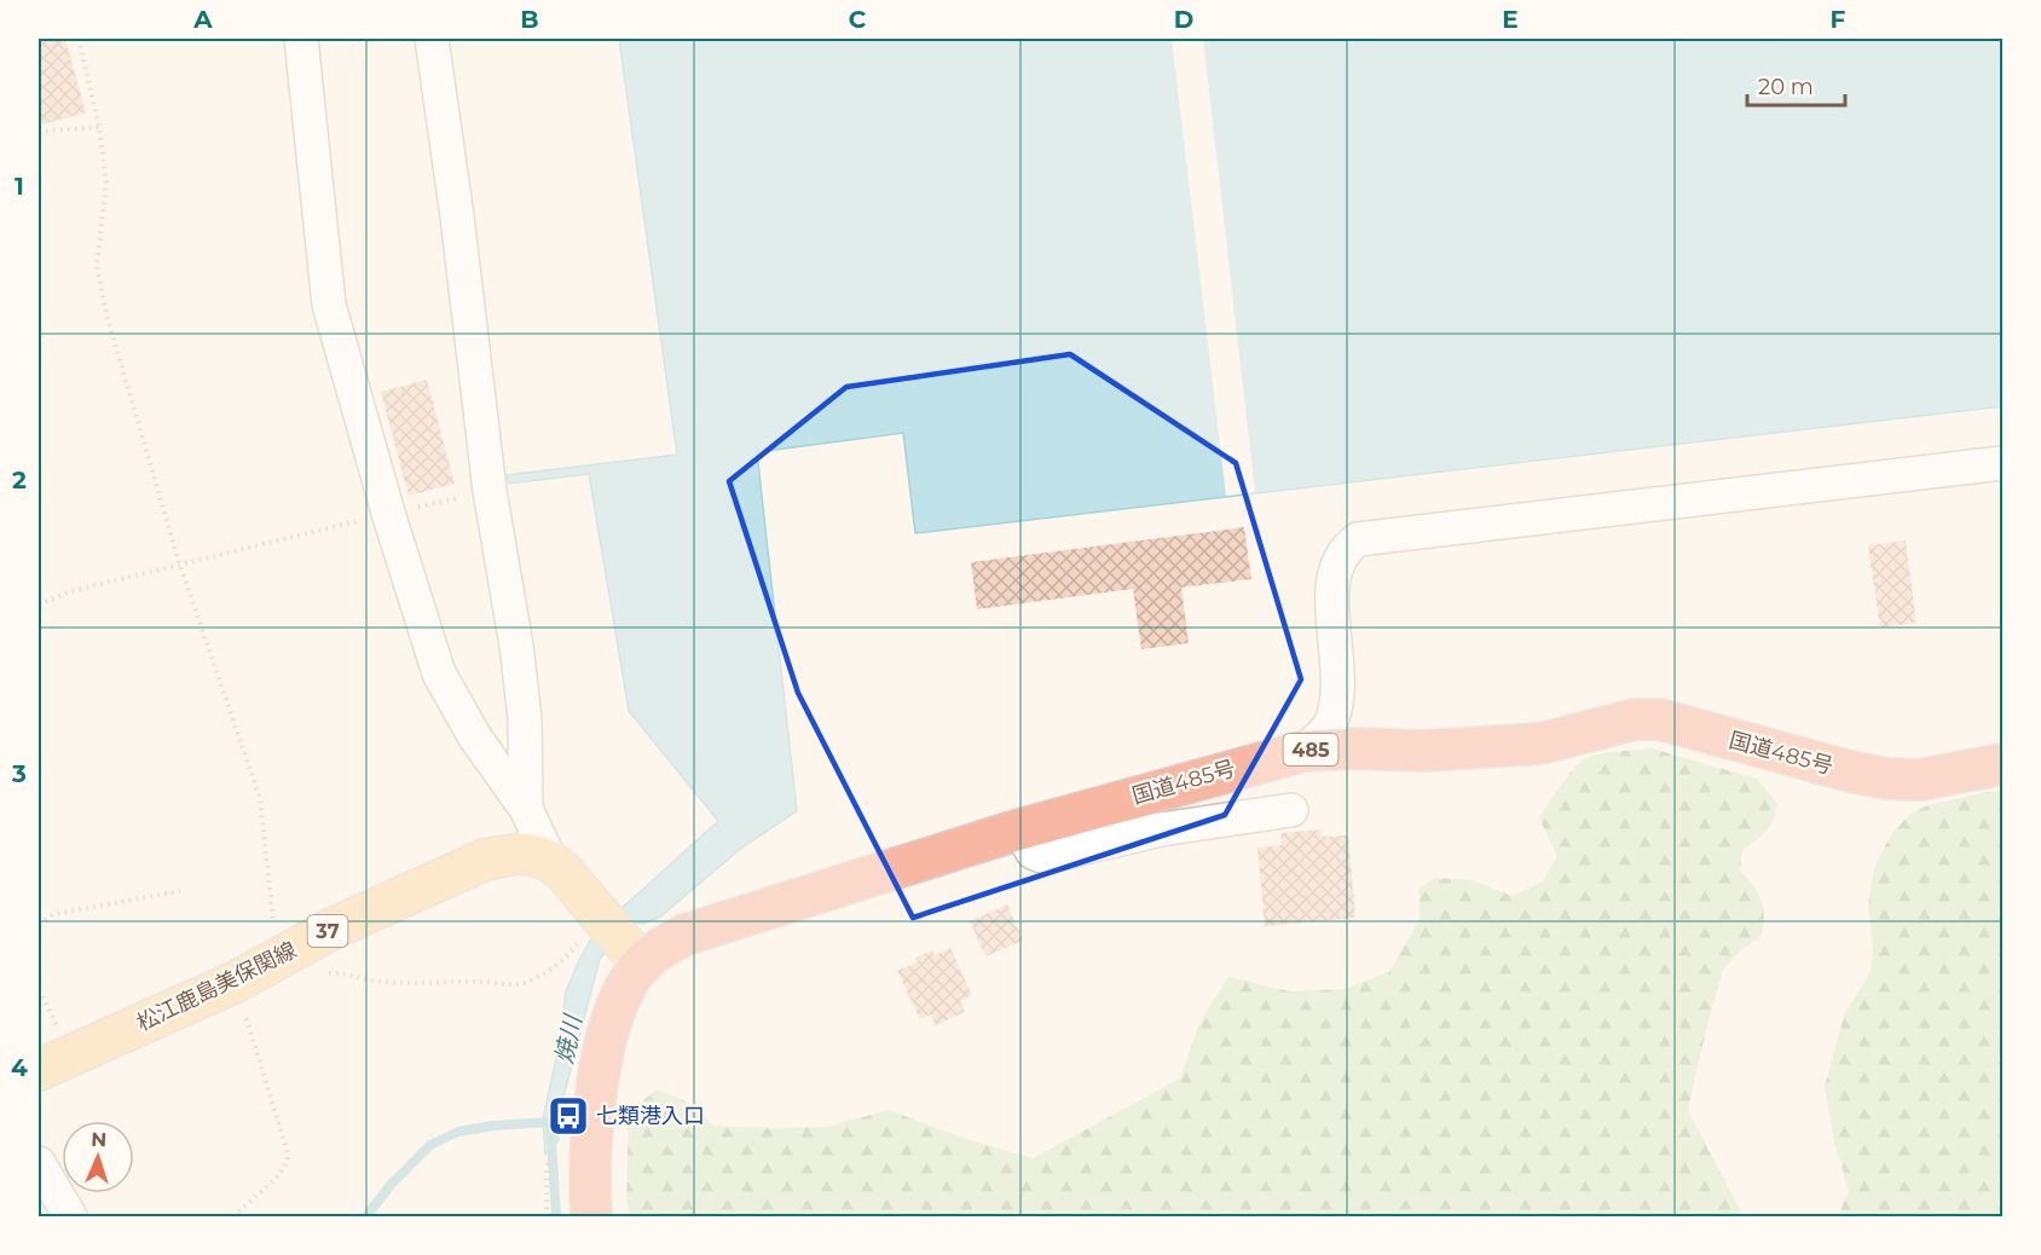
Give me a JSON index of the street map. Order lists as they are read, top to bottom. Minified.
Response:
{"streets":{"highway":["485","国道485号"],"main road":["37","松江鹿島美保関線"]},"water":["焼川"],"places":{"bus stop":["七類港入口"]},"scale_bar":"20 m","north":"top","grid":{"columns":["A","B","C","D","E","F"],"rows":["1","2","3","4"]}}
